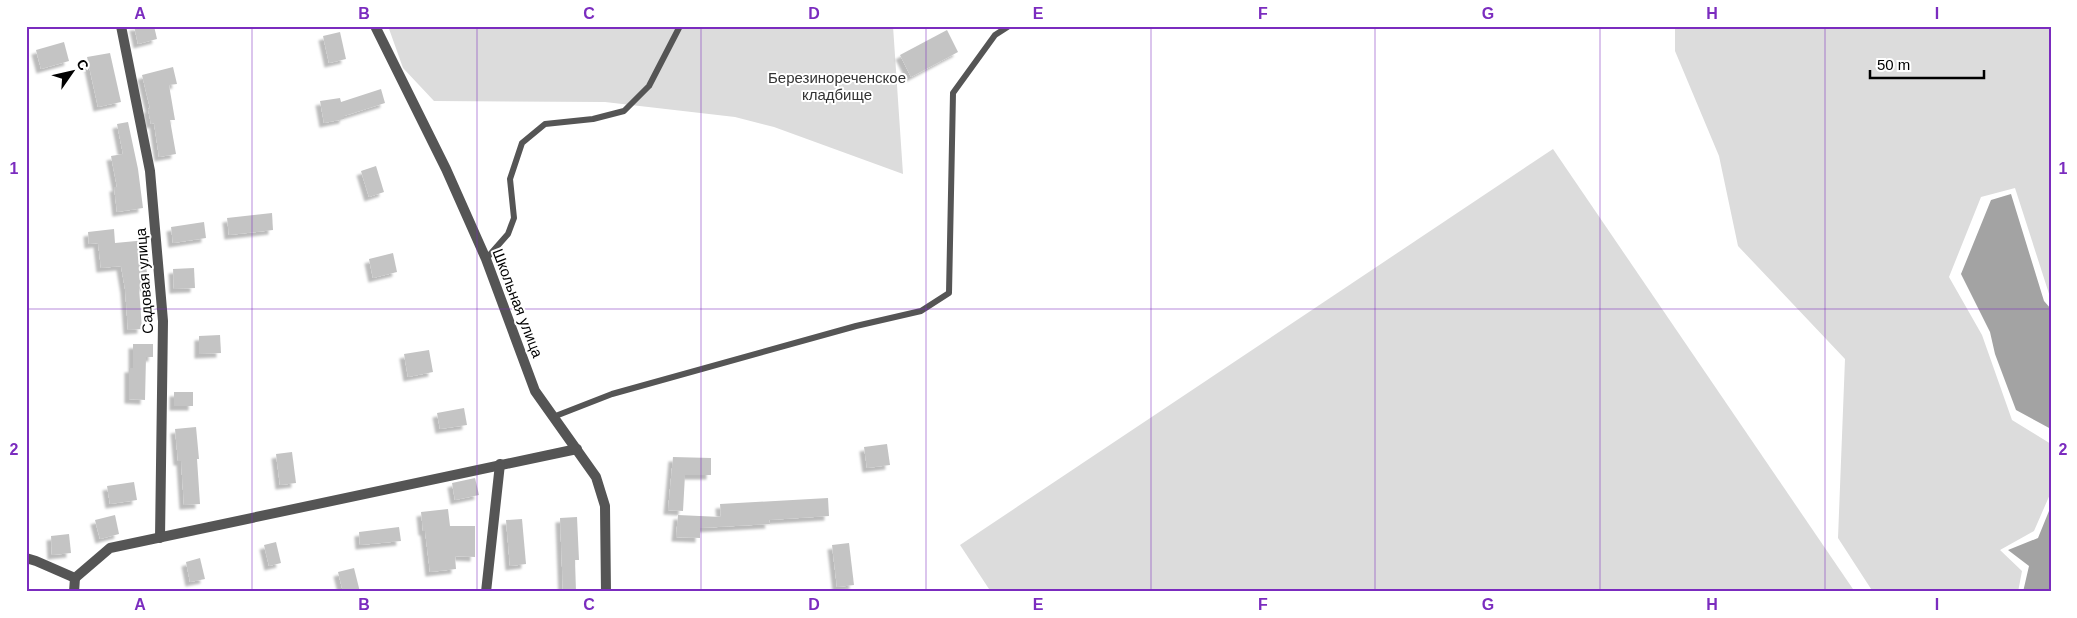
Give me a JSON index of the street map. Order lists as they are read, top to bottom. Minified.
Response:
{"streets":{"street":["Садовая улица","Школьная улица"]},"parks":["Березинореченское кладбище"],"scale_bar":"50 m","north":"top right","grid":{"columns":["A","B","C","D","E","F","G","H","I"],"rows":["1","2"]}}
